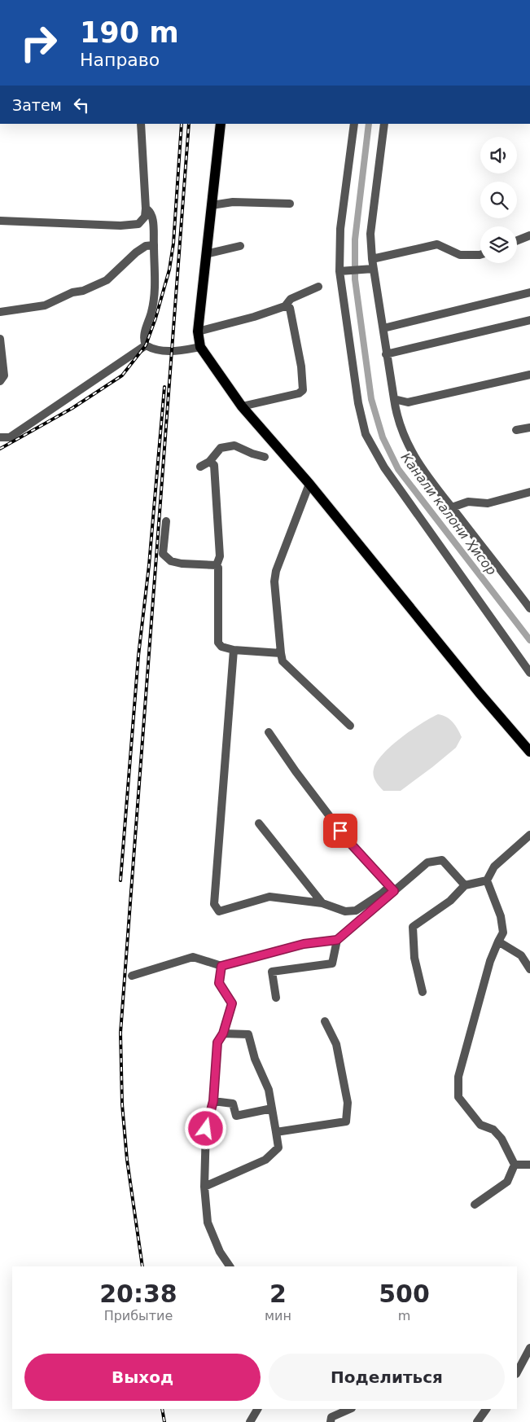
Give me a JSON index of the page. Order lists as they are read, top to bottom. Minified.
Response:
{"water":["Канали калони Ҳисор"],"page":{"turn":["190 m","Направо"],"then":"Затем","eta":["20:38","Прибытие","2","мин","500","m"],"buttons":["Выход","Поделиться"]}}
